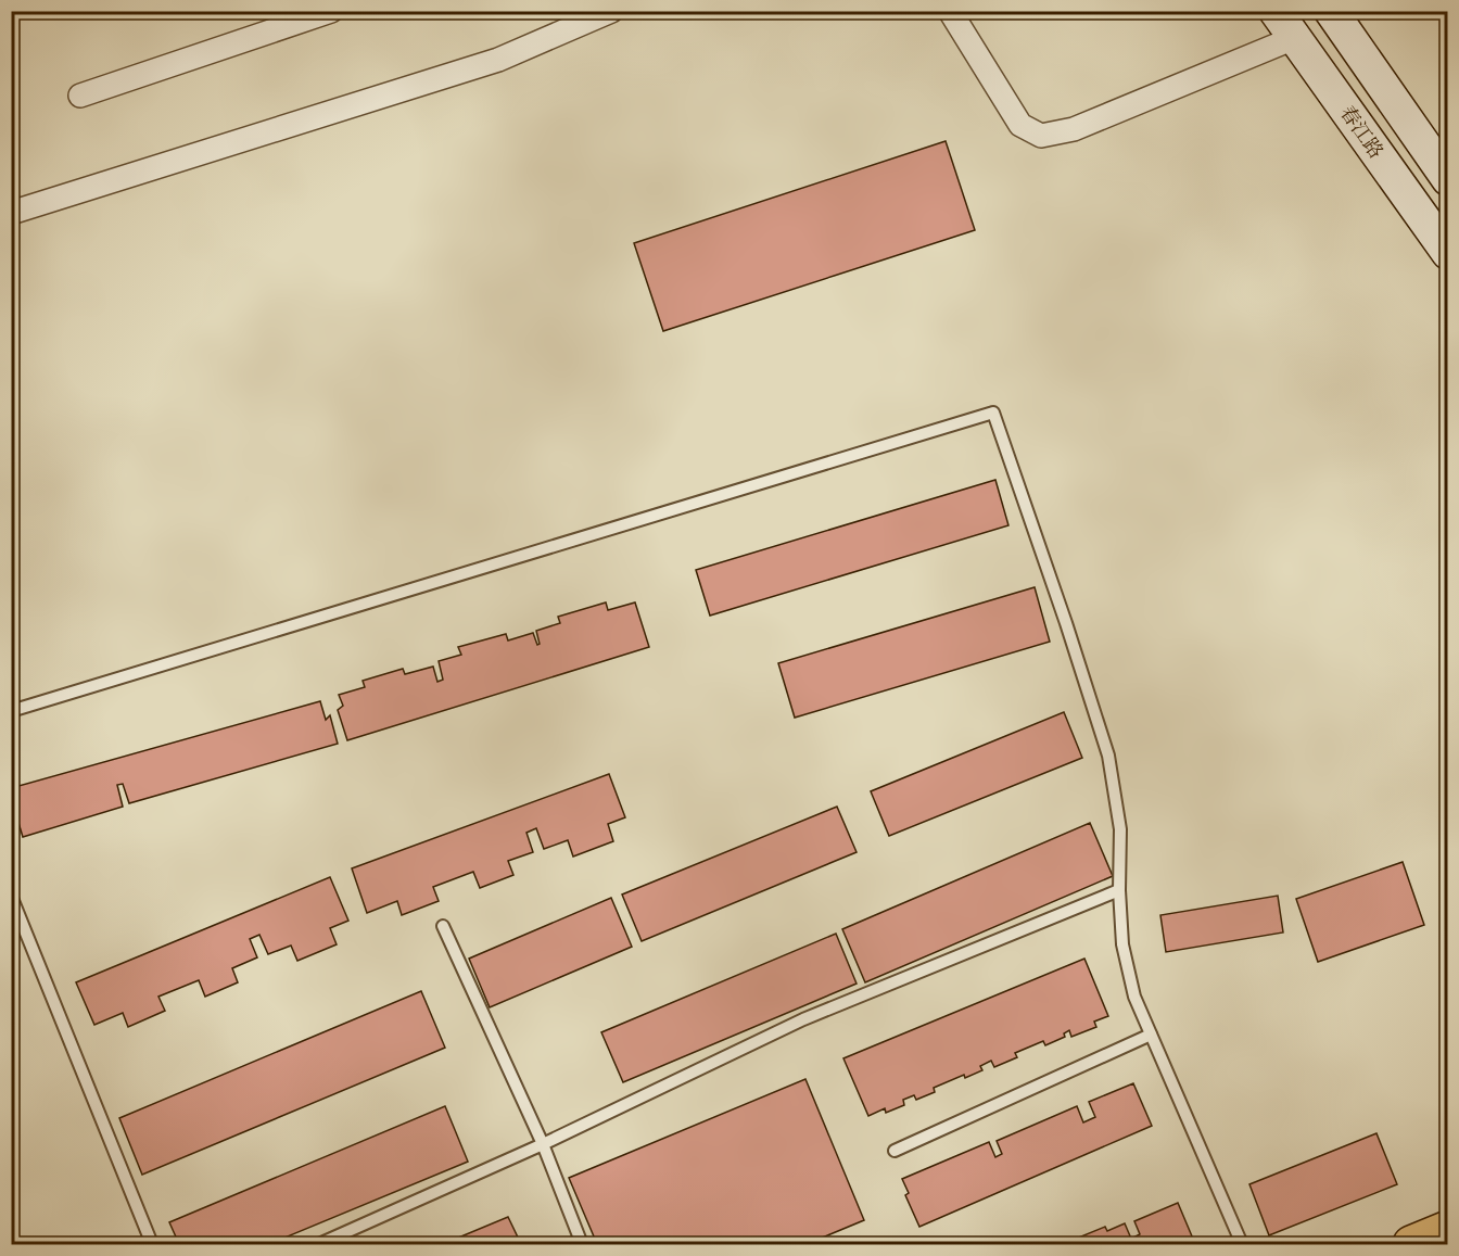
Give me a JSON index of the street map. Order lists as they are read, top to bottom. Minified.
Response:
{"streets":{"main road":["春江路"]}}
